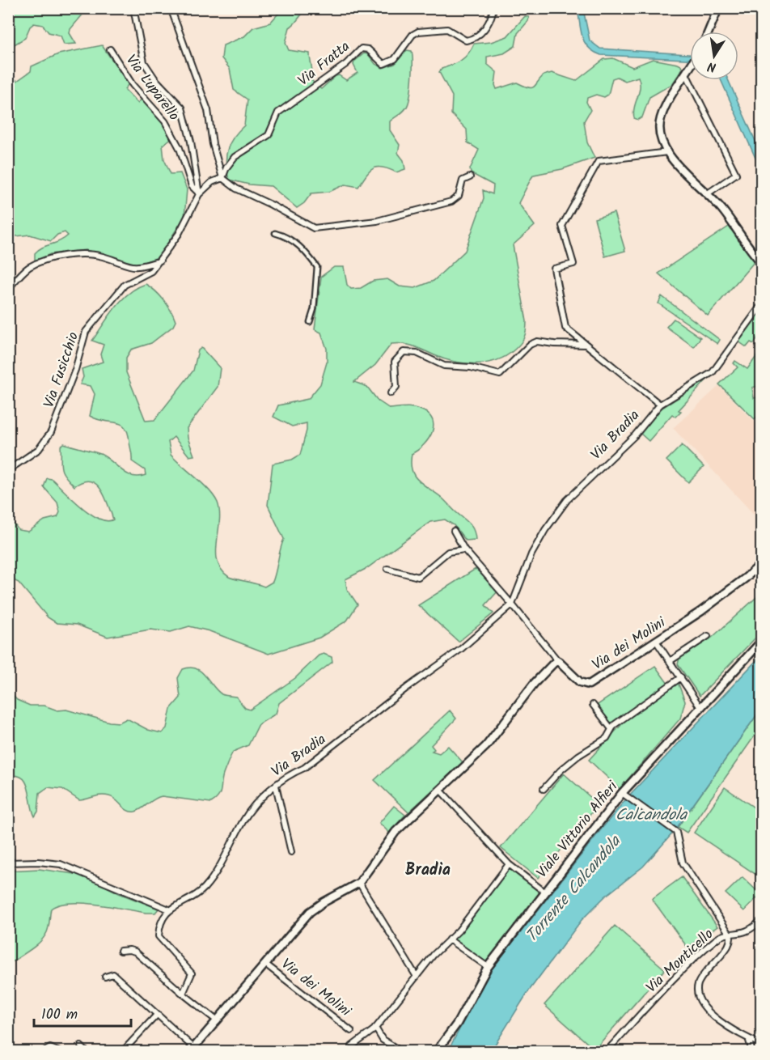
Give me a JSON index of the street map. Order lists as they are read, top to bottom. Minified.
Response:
{"streets":{"street":["Via Fratta","Via Luparello","Via Fusicchio","Via Bradia","Via dei Molini","Viale Vittorio Alfieri","Via Monticello"]},"crossings":[["Via Luparello","Via Fusicchio"],["Viale Vittorio Alfieri","Via Monticello"]],"districts":["Bradia"],"water":["Calcandola","Torrente Calcandola"],"scale_bar":"100 m","north":"bottom"}
